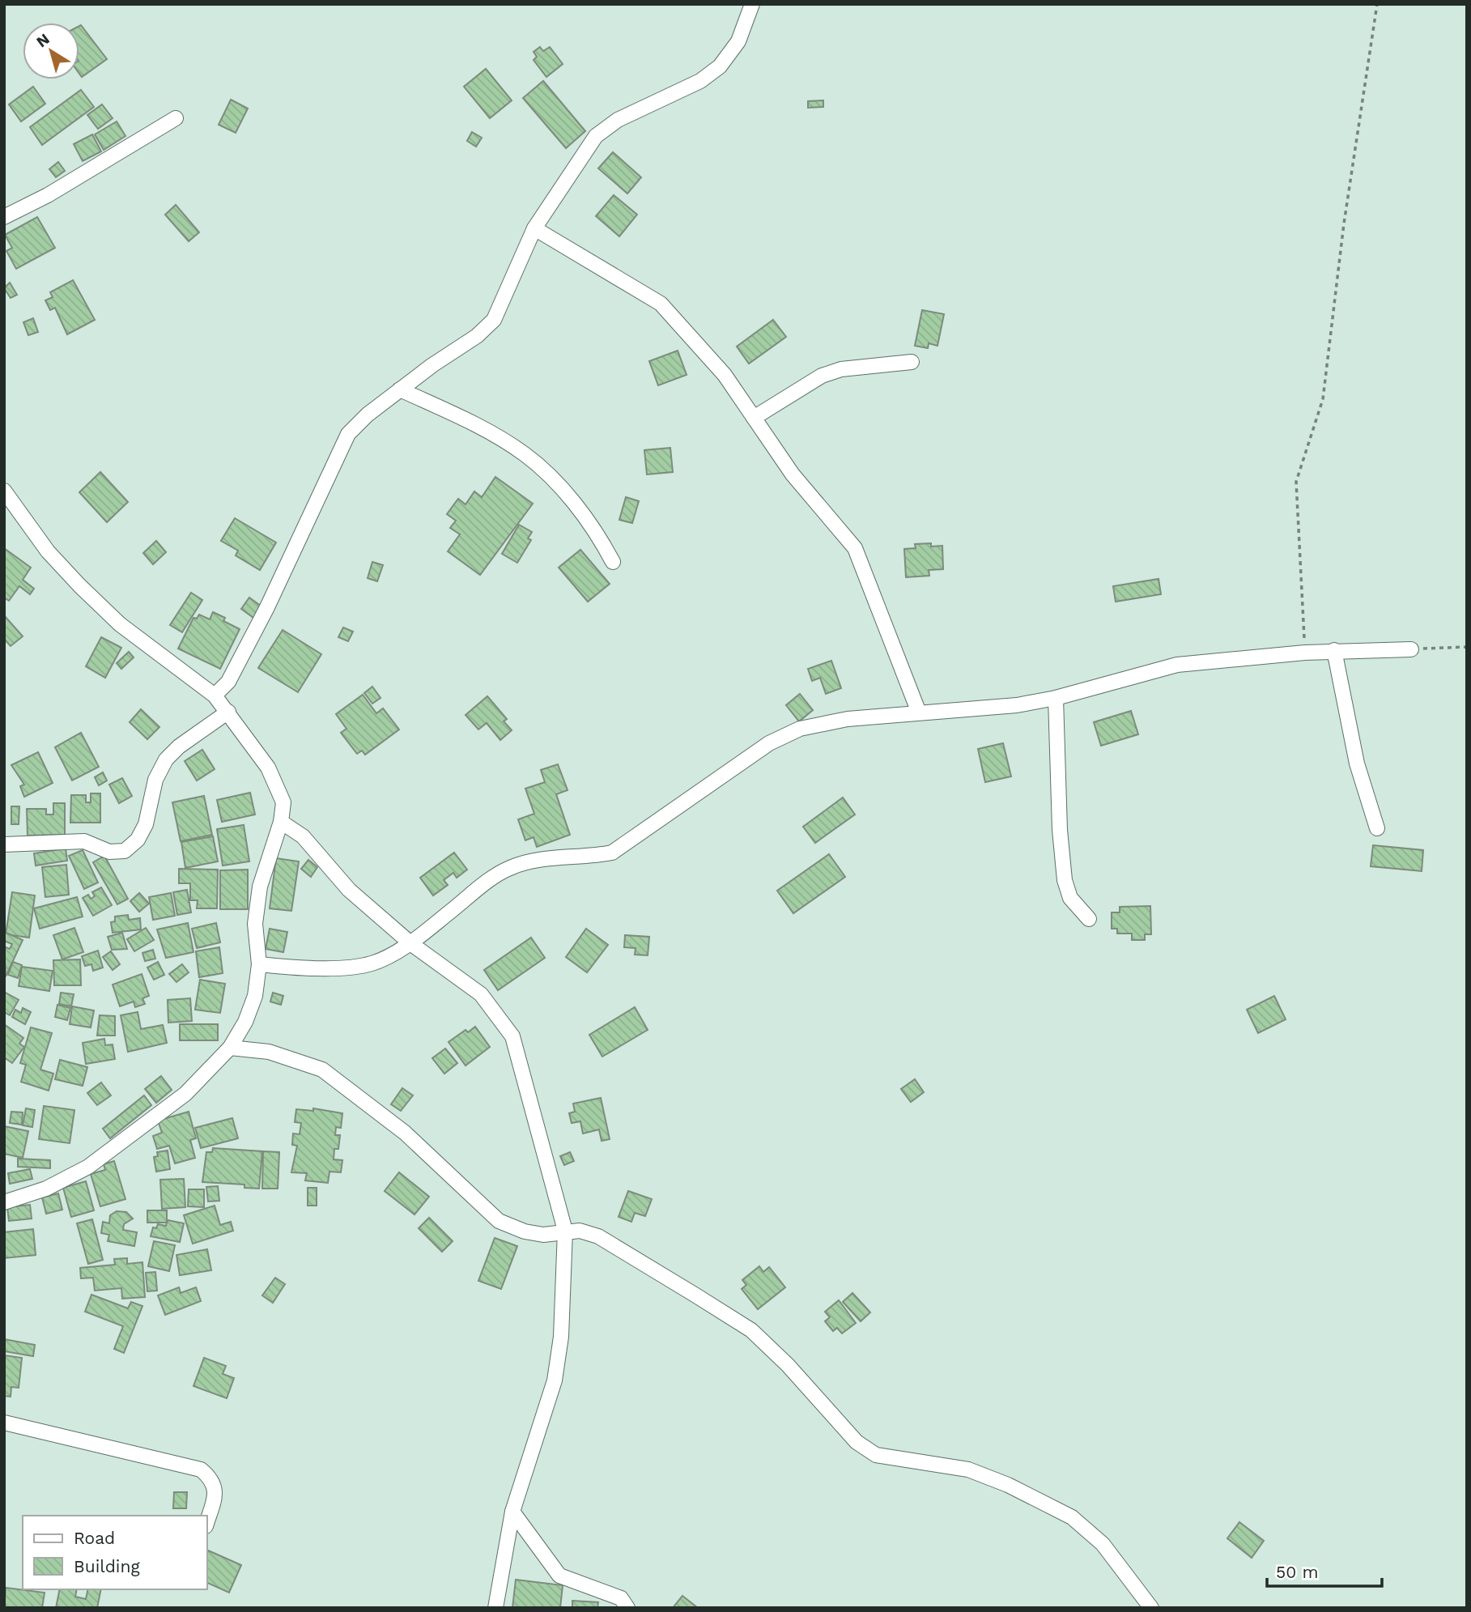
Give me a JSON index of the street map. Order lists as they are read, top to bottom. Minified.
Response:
{"legend":["Road","Building"],"scale_bar":"50 m","north":"top left"}
